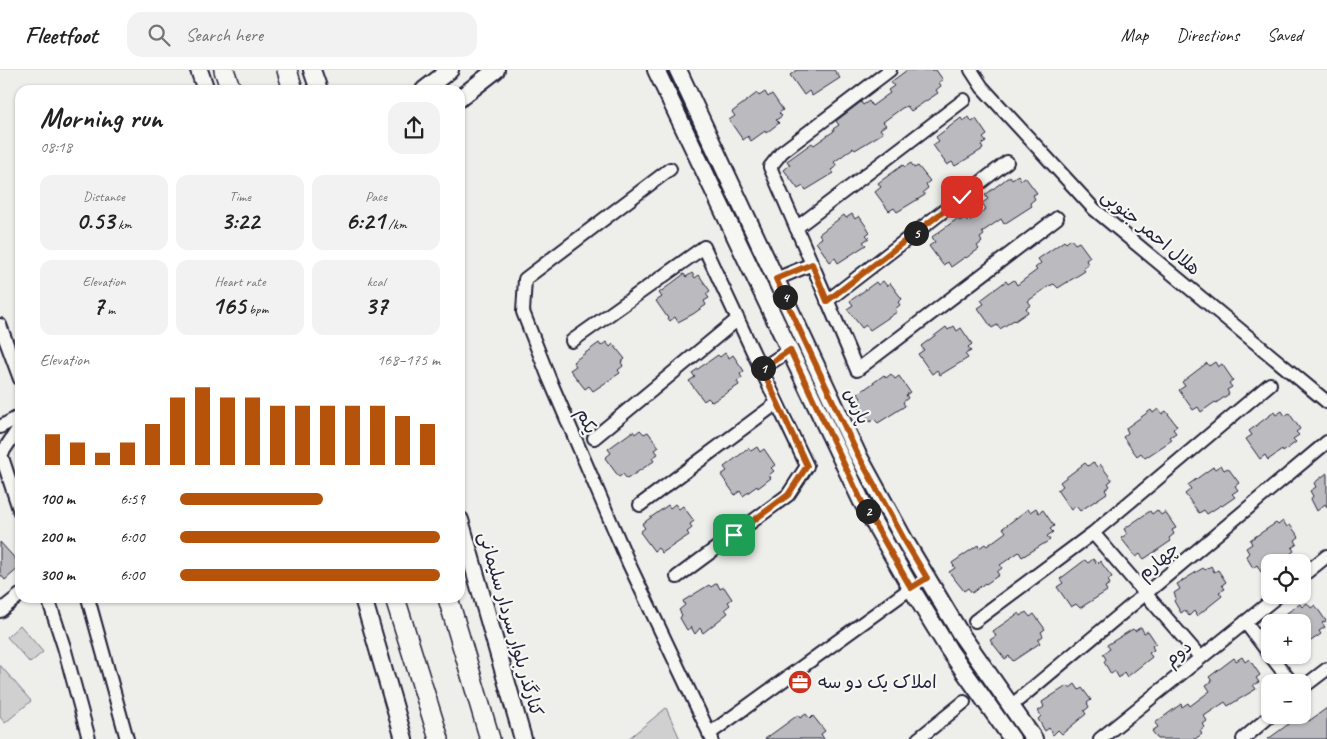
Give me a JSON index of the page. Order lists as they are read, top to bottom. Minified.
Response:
{"streets":{"street":["هلال احمر جنوبی","پارس","یکم","چهارم","کنارگذر بلوار سردار سلیمانی","دوم"]},"crossings":[["پارس","چهارم"]],"places":{"office":["املاک یک دو سه"]},"page":{"header":"Fleetfoot","search":"Search here","nav":["Map","Directions","Saved"],"heading":["Morning run","08:18"],"stats":[["Distance","0.53 km"],["Time","3:22"],["Pace","6:21 /km"],["Elevation","7 m"],["Heart rate","165 bpm"],["kcal","37"]],"pins":["5","4","1","2"],"chart":["Elevation","168–175 m"],"list":[{"name":"100 m","note":"6:59"},{"name":"200 m","note":"6:00"},{"name":"300 m","note":"6:00"}],"map_buttons":["+","−"]}}
